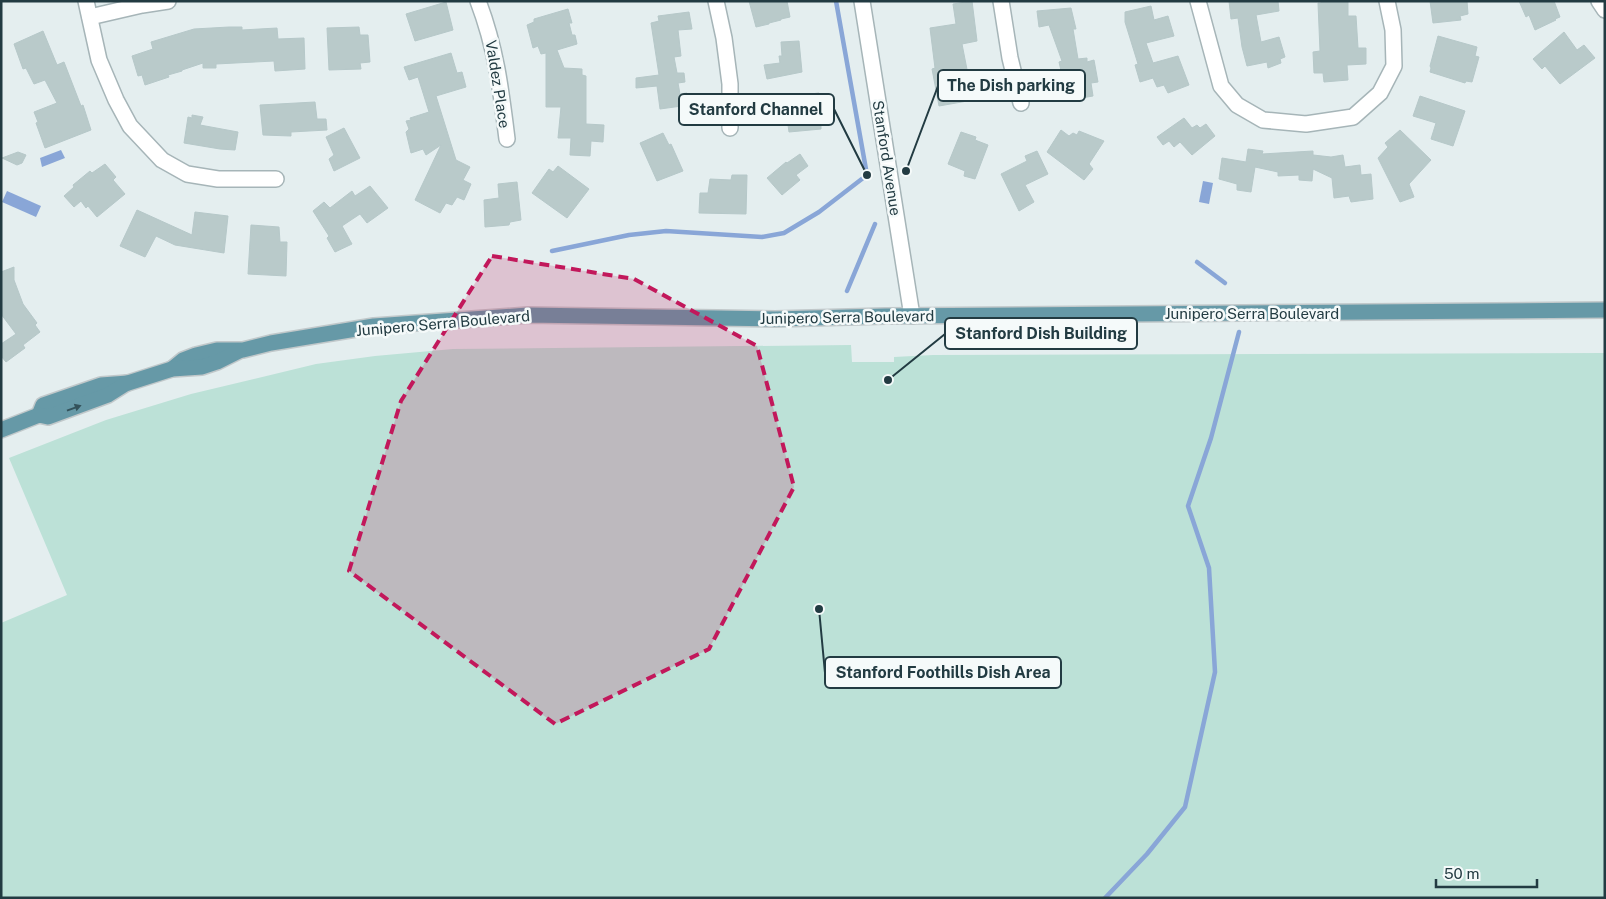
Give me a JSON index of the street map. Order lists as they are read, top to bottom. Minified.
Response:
{"streets":{"main road":["Junipero Serra Boulevard"],"street":["Valdez Place","Stanford Avenue"]},"crossings":[["Stanford Avenue","Junipero Serra Boulevard"]],"places":["The Dish parking","Stanford Channel","Stanford Dish Building","Stanford Foothills Dish Area"],"scale_bar":"50 m"}
